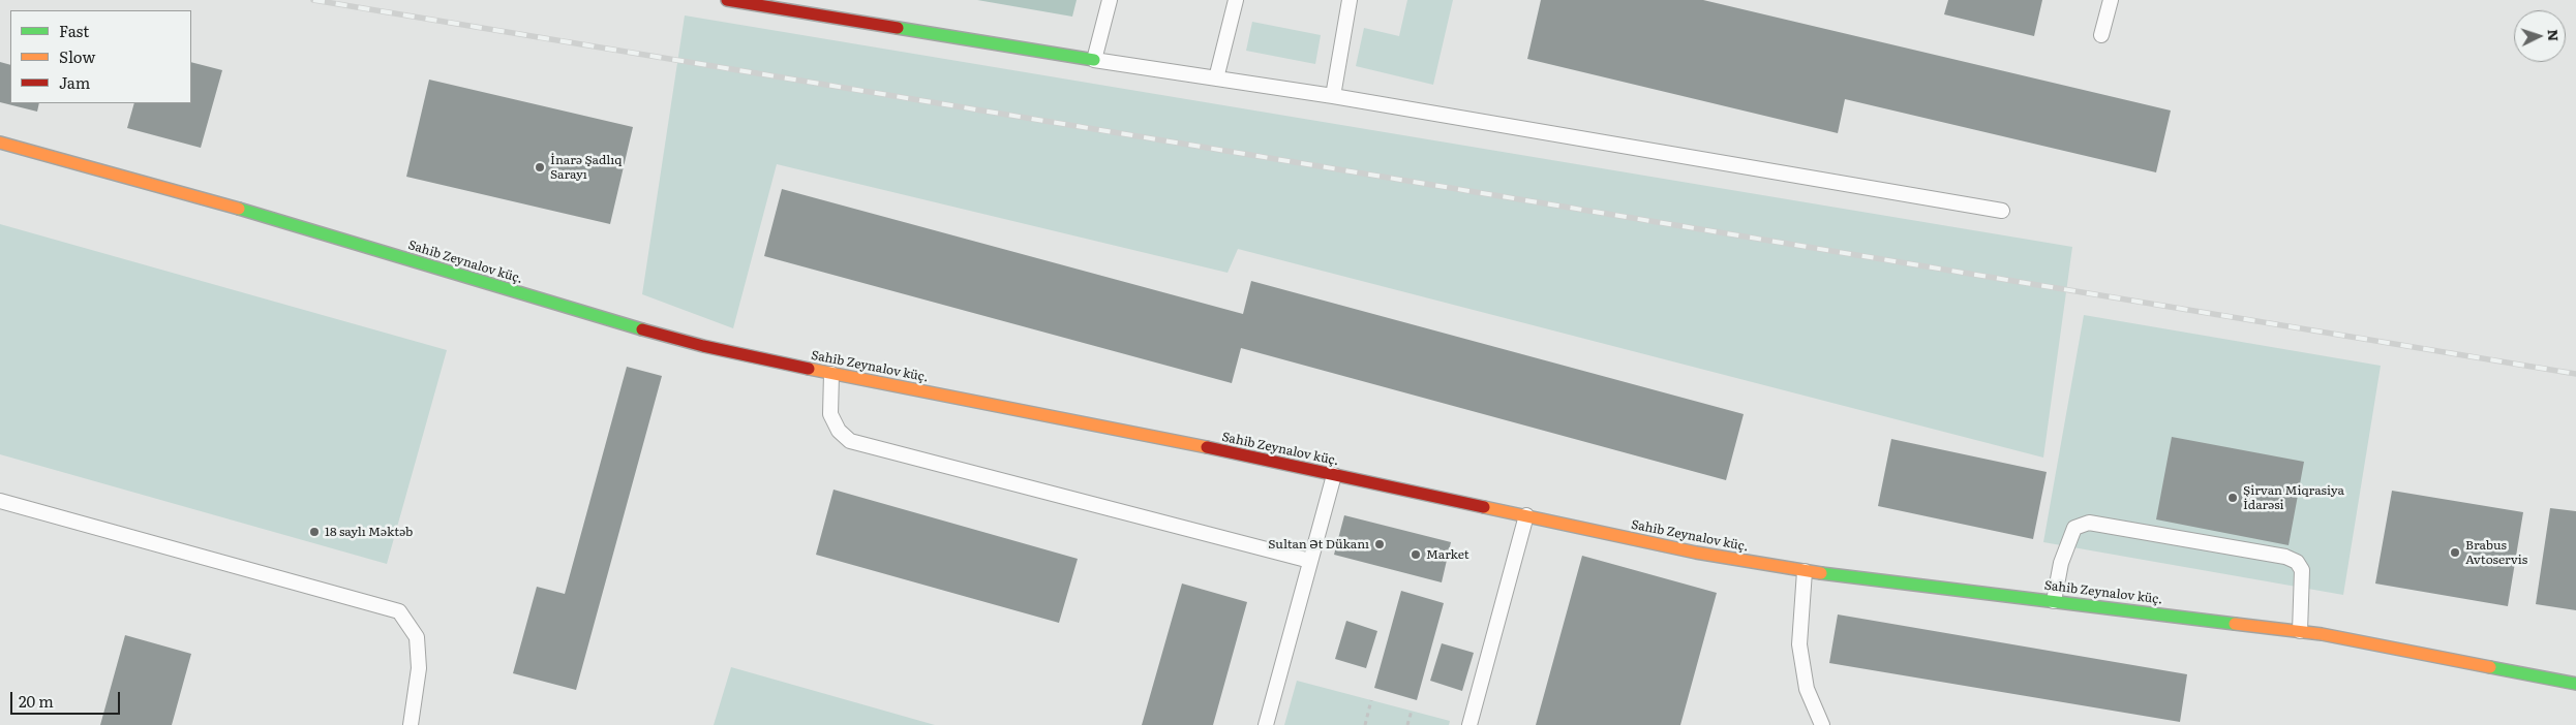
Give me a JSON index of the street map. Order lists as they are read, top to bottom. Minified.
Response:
{"streets":{"street":["Sahib Zeynalov küç."]},"places":["İnarə Şadlıq Sarayı","Şirvan Miqrasiya İdarəsi","18 saylı Məktəb","Sultan Ət Dükanı","Brabus Avtoservis","Market"],"legend":["Fast","Slow","Jam"],"scale_bar":"20 m","north":"right"}
